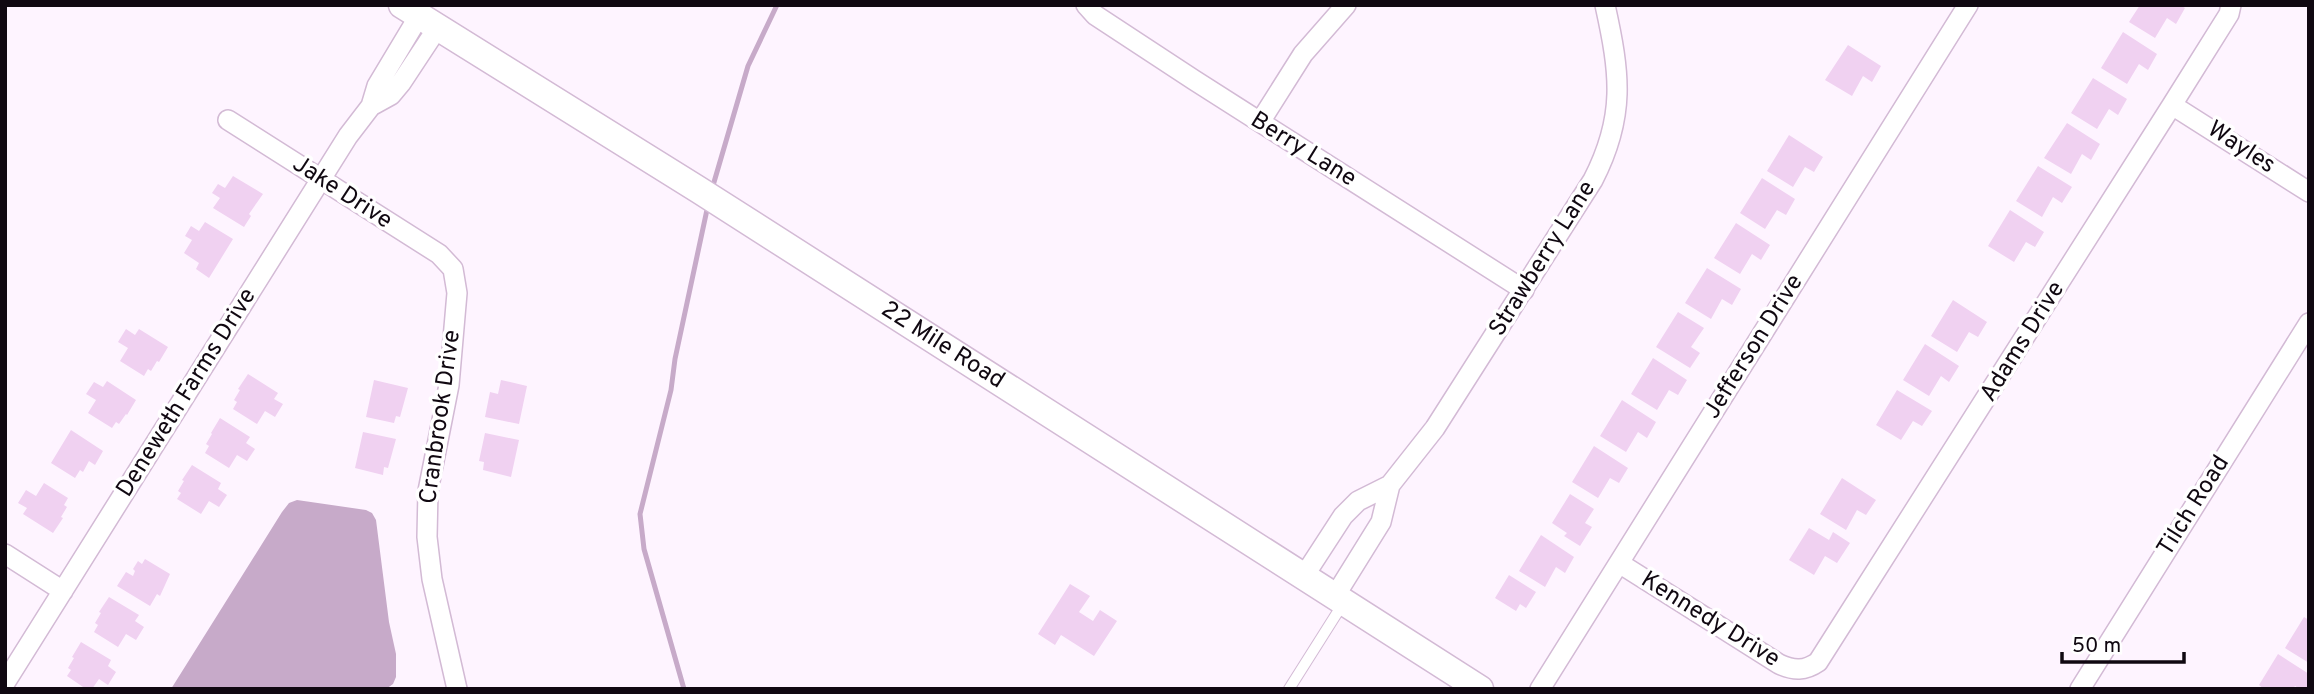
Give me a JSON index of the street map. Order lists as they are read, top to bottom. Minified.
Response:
{"streets":{"street":["Wayles","Berry Lane","Jake Drive","Strawberry Lane","Adams Drive","22 Mile Road","Jefferson Drive","Deneweth Farms Drive","Cranbrook Drive","Tilch Road","Kennedy Drive"]},"crossings":[["Wayles","Adams Drive"],["Berry Lane","Strawberry Lane"],["Jake Drive","Deneweth Farms Drive"],["Jake Drive","Cranbrook Drive"],["Strawberry Lane","22 Mile Road"],["Adams Drive","Kennedy Drive"],["22 Mile Road","Deneweth Farms Drive"],["Jefferson Drive","Kennedy Drive"]],"scale_bar":"50 m"}
